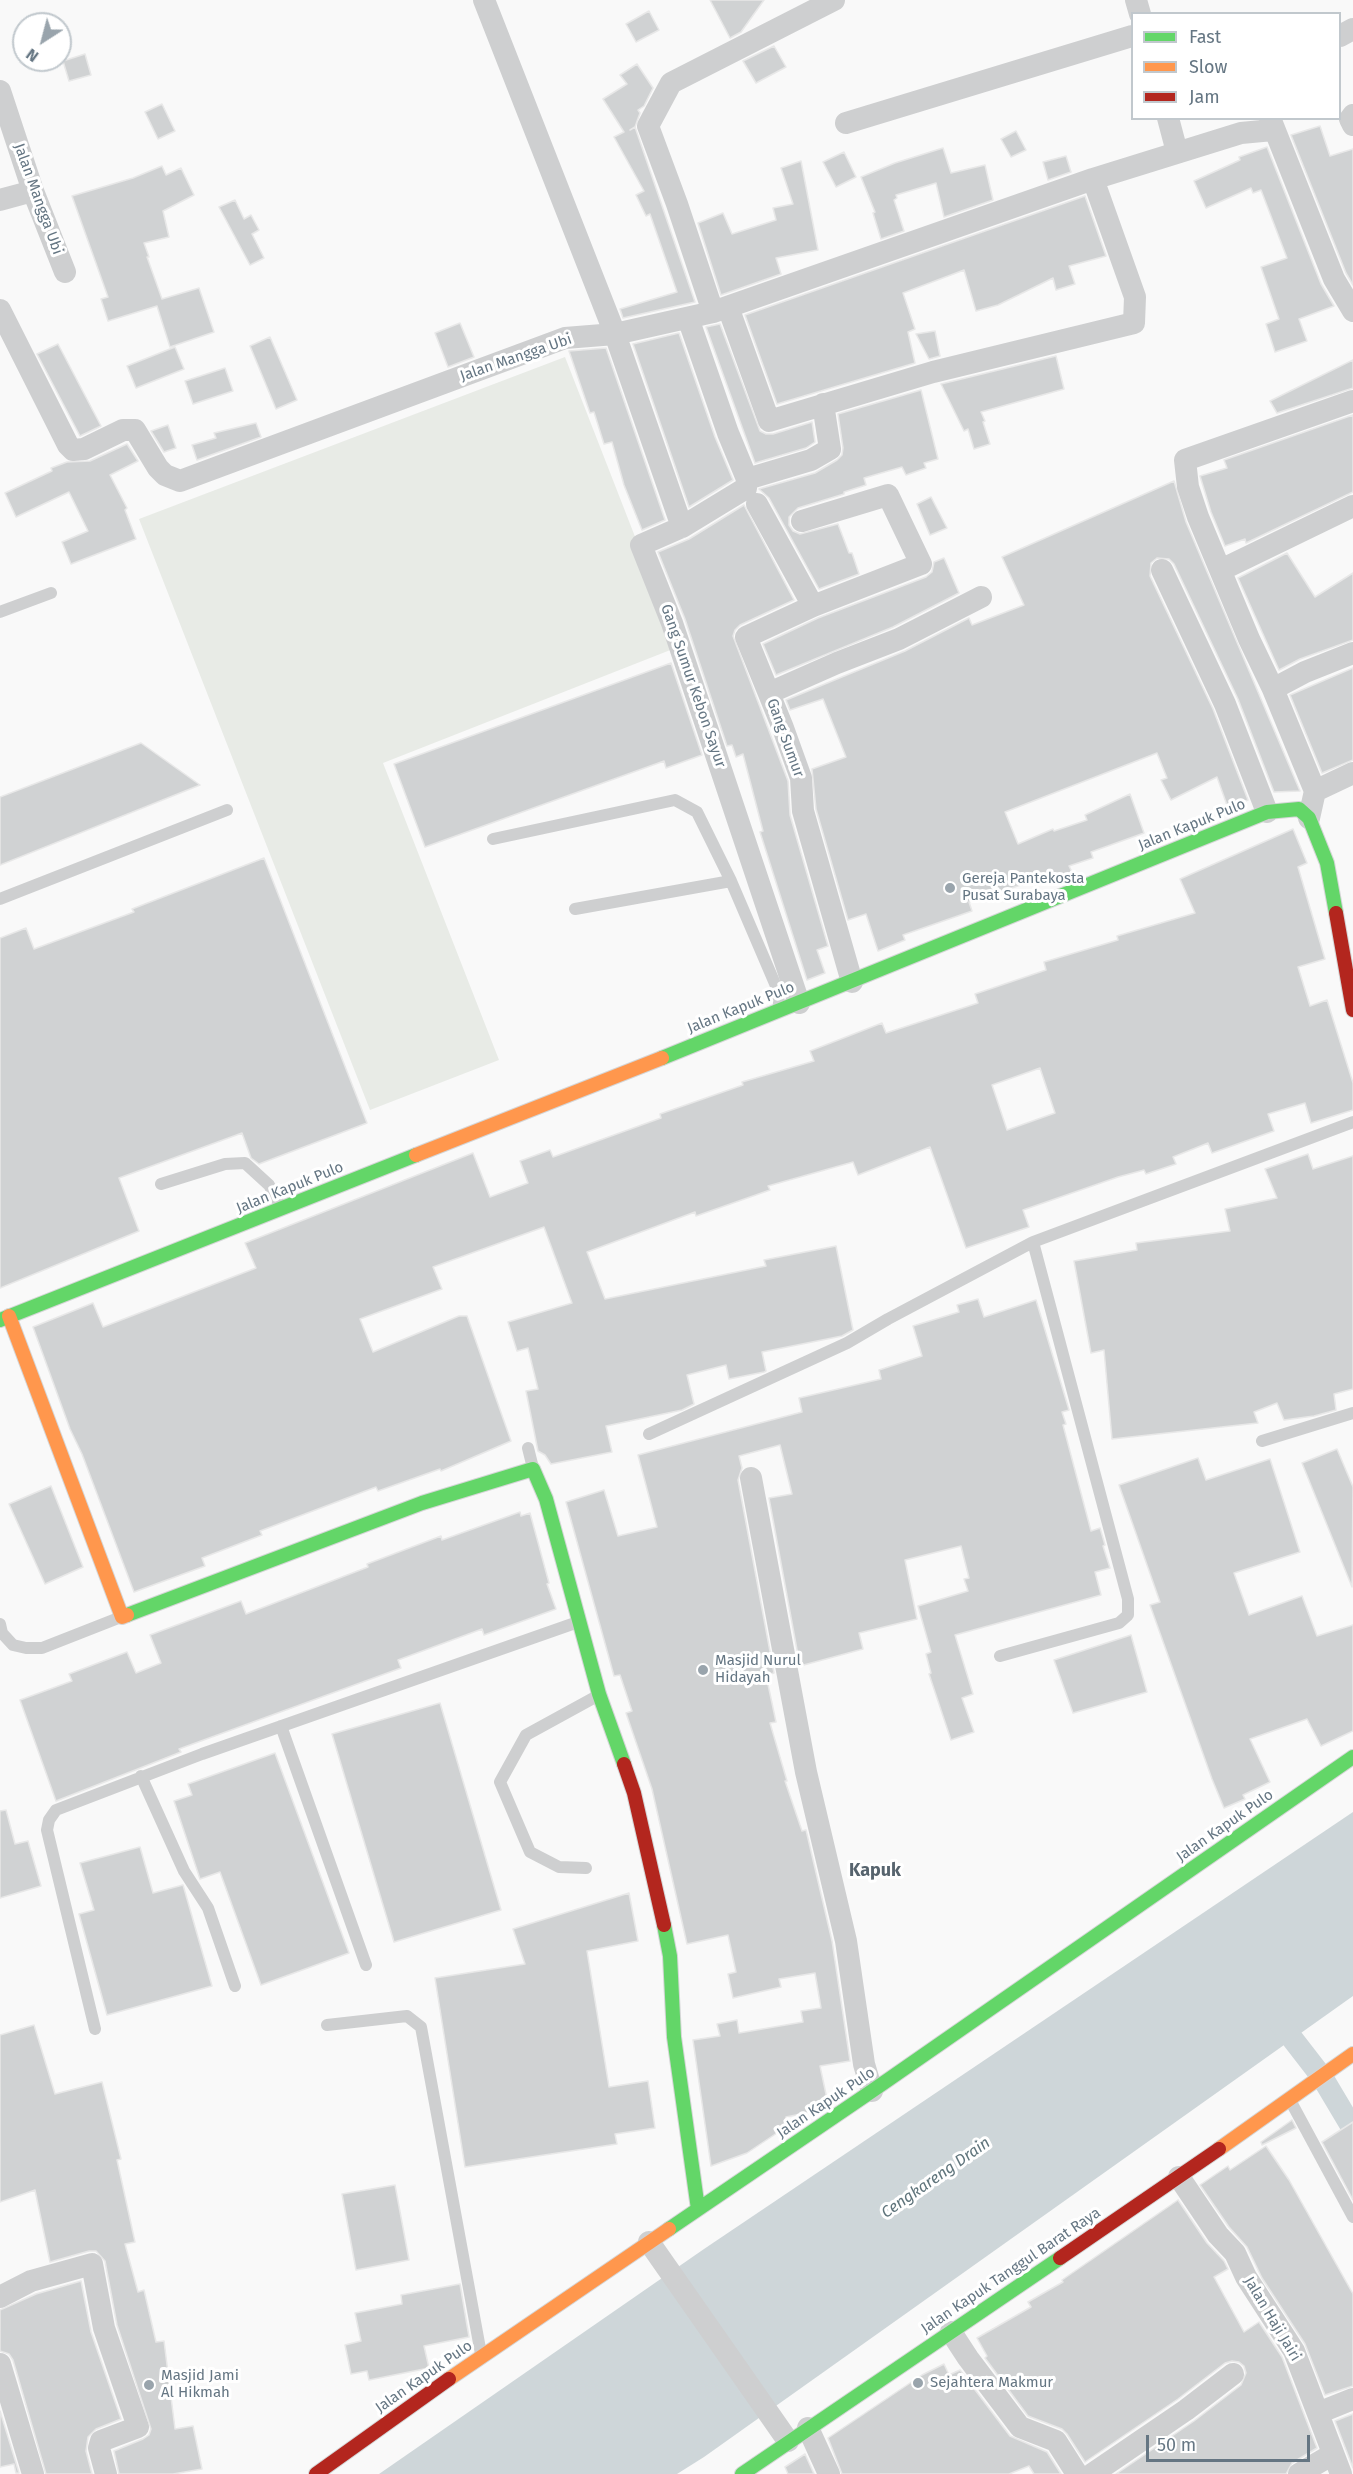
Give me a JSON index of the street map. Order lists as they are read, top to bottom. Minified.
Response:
{"streets":{"street":["Jalan Mangga Ubi","Gang Sumur Kebon Sayur","Gang Sumur","Jalan Kapuk Pulo","Jalan Kapuk Tanggul Barat Raya","Jalan Haji Jairi"]},"crossings":[["Gang Sumur Kebon Sayur","Jalan Kapuk Pulo"],["Gang Sumur","Jalan Kapuk Pulo"],["Jalan Kapuk Tanggul Barat Raya","Jalan Haji Jairi"]],"districts":["Kapuk"],"water":["Cengkareng Drain"],"places":["Gereja Pantekosta Pusat Surabaya","Masjid Nurul Hidayah","Sejahtera Makmur","Masjid Jami Al Hikmah"],"legend":["Fast","Slow","Jam"],"scale_bar":"50 m","north":"bottom left"}
